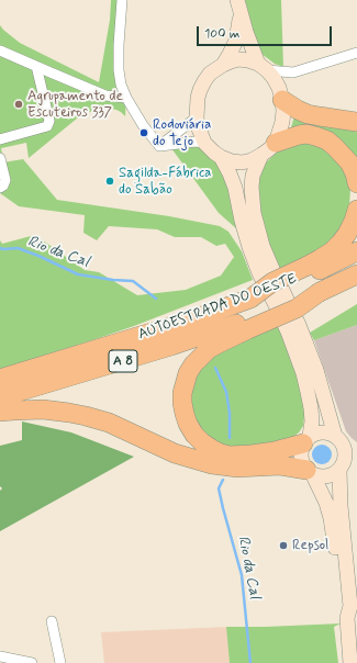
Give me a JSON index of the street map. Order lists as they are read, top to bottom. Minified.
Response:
{"streets":{"highway":["AUTOESTRADA DO OESTE","A 8"]},"water":["Rio da Cal"],"places":["Agrupamento de Escuteiros 337","Rodoviária do Tejo","Sagilda-Fábrica do Sabão","Repsol"],"scale_bar":"100 m"}
